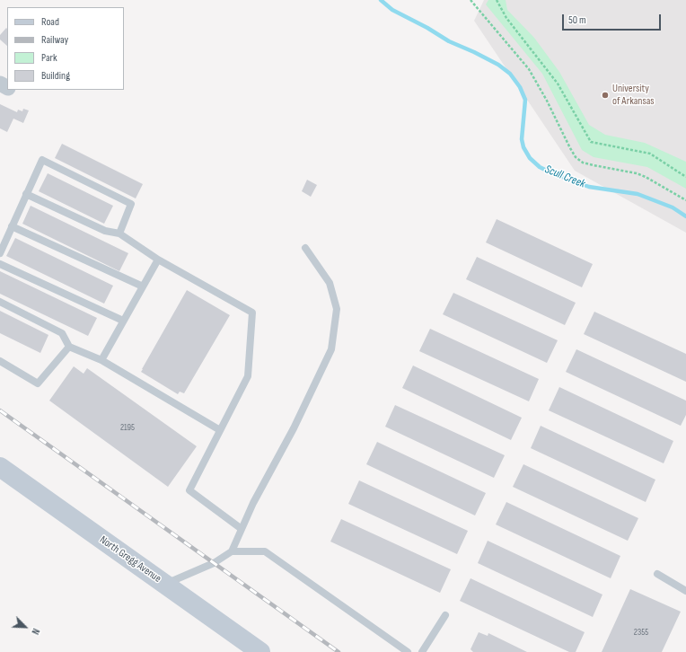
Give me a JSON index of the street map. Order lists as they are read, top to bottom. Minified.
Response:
{"streets":{"main road":["North Gregg Avenue"]},"water":["Scull Creek"],"places":["University of Arkansas"],"house_numbers":["2195","2355"],"legend":["Road","Railway","Park","Building"],"scale_bar":"50 m","north":"bottom right"}
